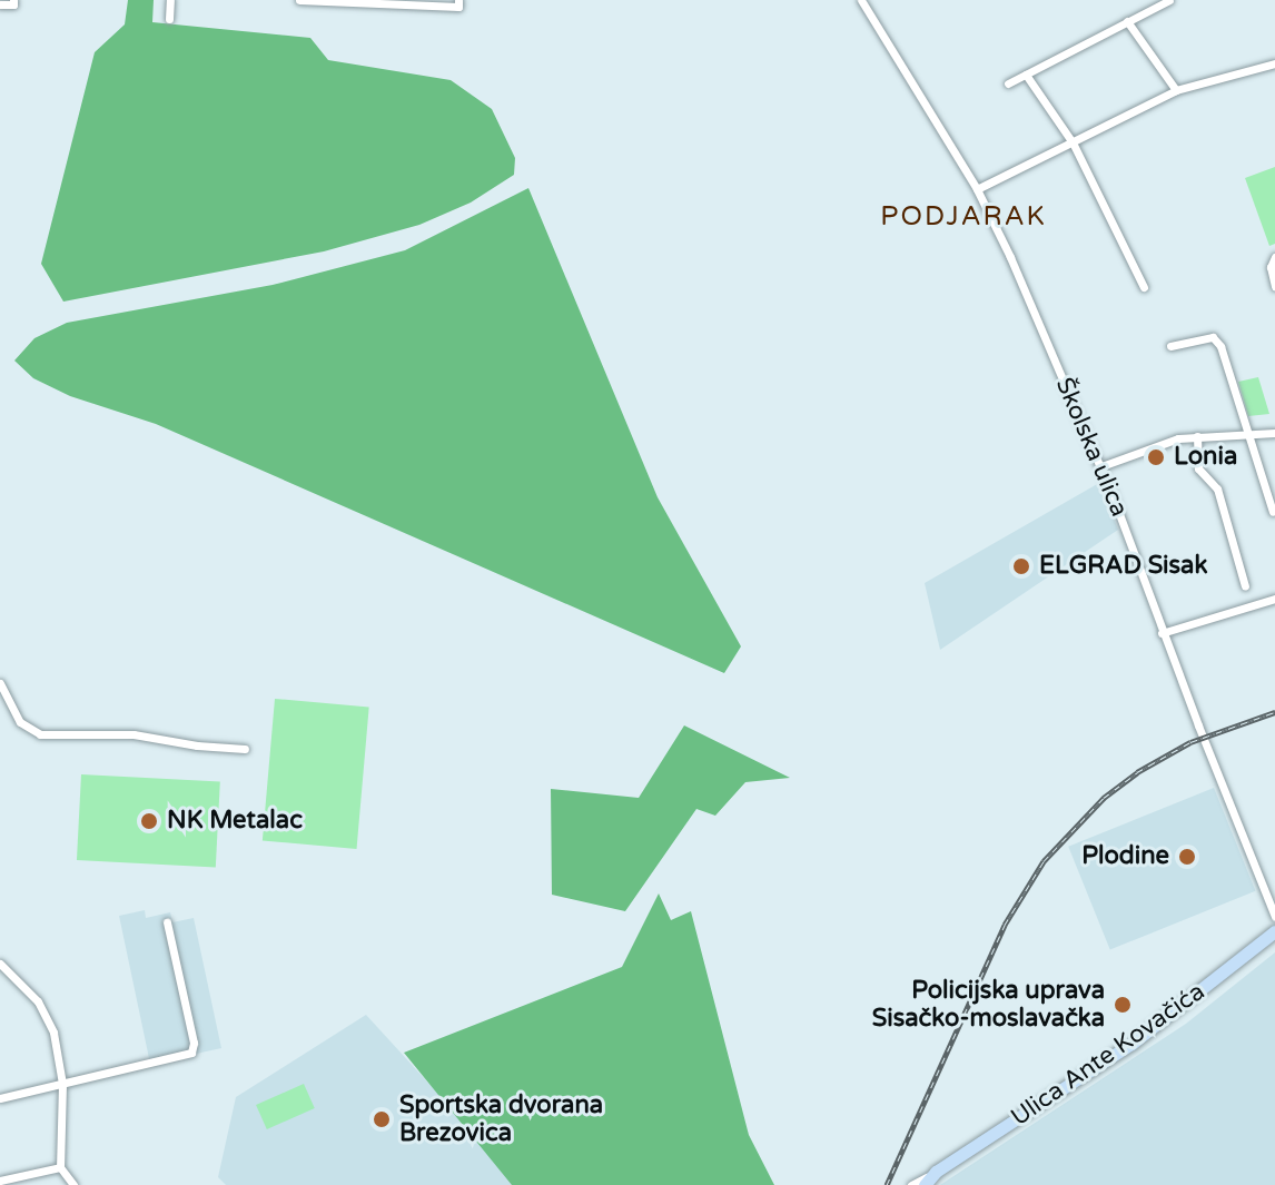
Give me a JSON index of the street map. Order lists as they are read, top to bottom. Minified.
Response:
{"streets":{"main road":["Ulica Ante Kovačića"],"street":["Školska ulica"]},"districts":["PODJARAK"],"places":["Lonia","ELGRAD Sisak","NK Metalac","Plodine","Policijska uprava Sisačko-moslavačka","Sportska dvorana Brezovica"]}
